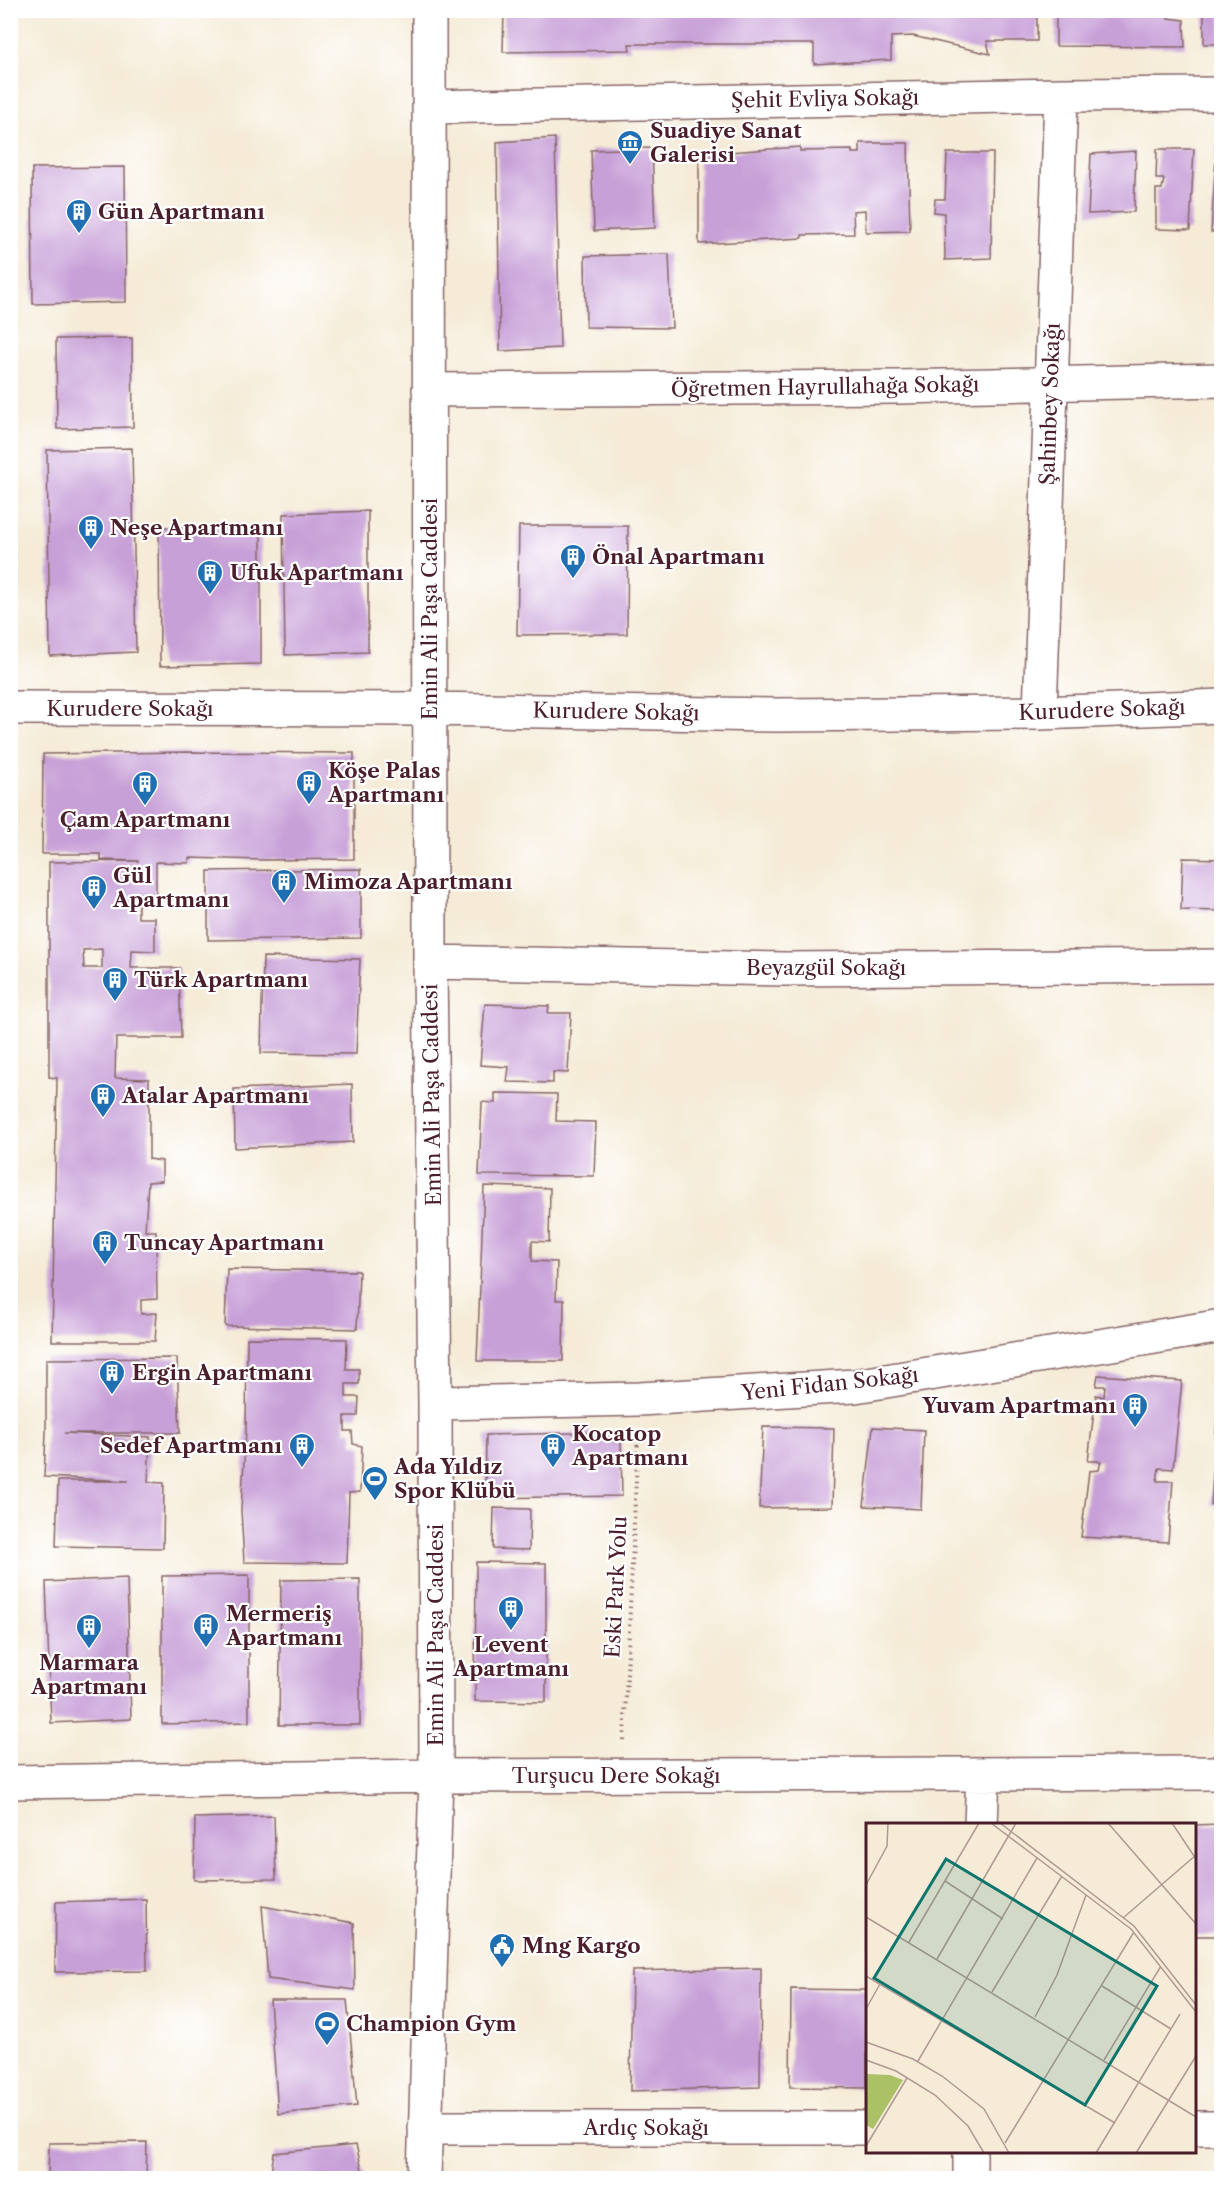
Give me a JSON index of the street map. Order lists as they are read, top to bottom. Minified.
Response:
{"streets":{"street":["Şehit Evliya Sokağı","Öğretmen Hayrullahağa Sokağı","Şahinbey Sokağı","Emin Ali Paşa Caddesi","Kurudere Sokağı","Beyazgül Sokağı","Yeni Fidan Sokağı","Turşucu Dere Sokağı","Ardıç Sokağı"],"path":["Eski Park Yolu"]},"crossings":[["Şehit Evliya Sokağı","Şahinbey Sokağı"],["Şehit Evliya Sokağı","Emin Ali Paşa Caddesi"],["Öğretmen Hayrullahağa Sokağı","Şahinbey Sokağı"],["Öğretmen Hayrullahağa Sokağı","Emin Ali Paşa Caddesi"],["Şahinbey Sokağı","Kurudere Sokağı"],["Emin Ali Paşa Caddesi","Kurudere Sokağı"],["Emin Ali Paşa Caddesi","Beyazgül Sokağı"],["Emin Ali Paşa Caddesi","Yeni Fidan Sokağı"],["Emin Ali Paşa Caddesi","Turşucu Dere Sokağı"],["Emin Ali Paşa Caddesi","Ardıç Sokağı"],["Yeni Fidan Sokağı","Eski Park Yolu"],["Eski Park Yolu","Turşucu Dere Sokağı"]],"places":{"museum":["Suadiye Sanat Galerisi"],"building":["Gün Apartmanı","Neşe Apartmanı","Önal Apartmanı","Ufuk Apartmanı","Köşe Palas Apartmanı","Çam Apartmanı","Mimoza Apartmanı","Gül Apartmanı","Türk Apartmanı","Atalar Apartmanı","Tuncay Apartmanı","Ergin Apartmanı","Yuvam Apartmanı","Sedef Apartmanı","Kocatop Apartmanı","Levent Apartmanı","Mermeriş Apartmanı","Marmara Apartmanı"],"sports":["Ada Yıldız Spor Klübü","Champion Gym"],"public building":["Mng Kargo"]}}
